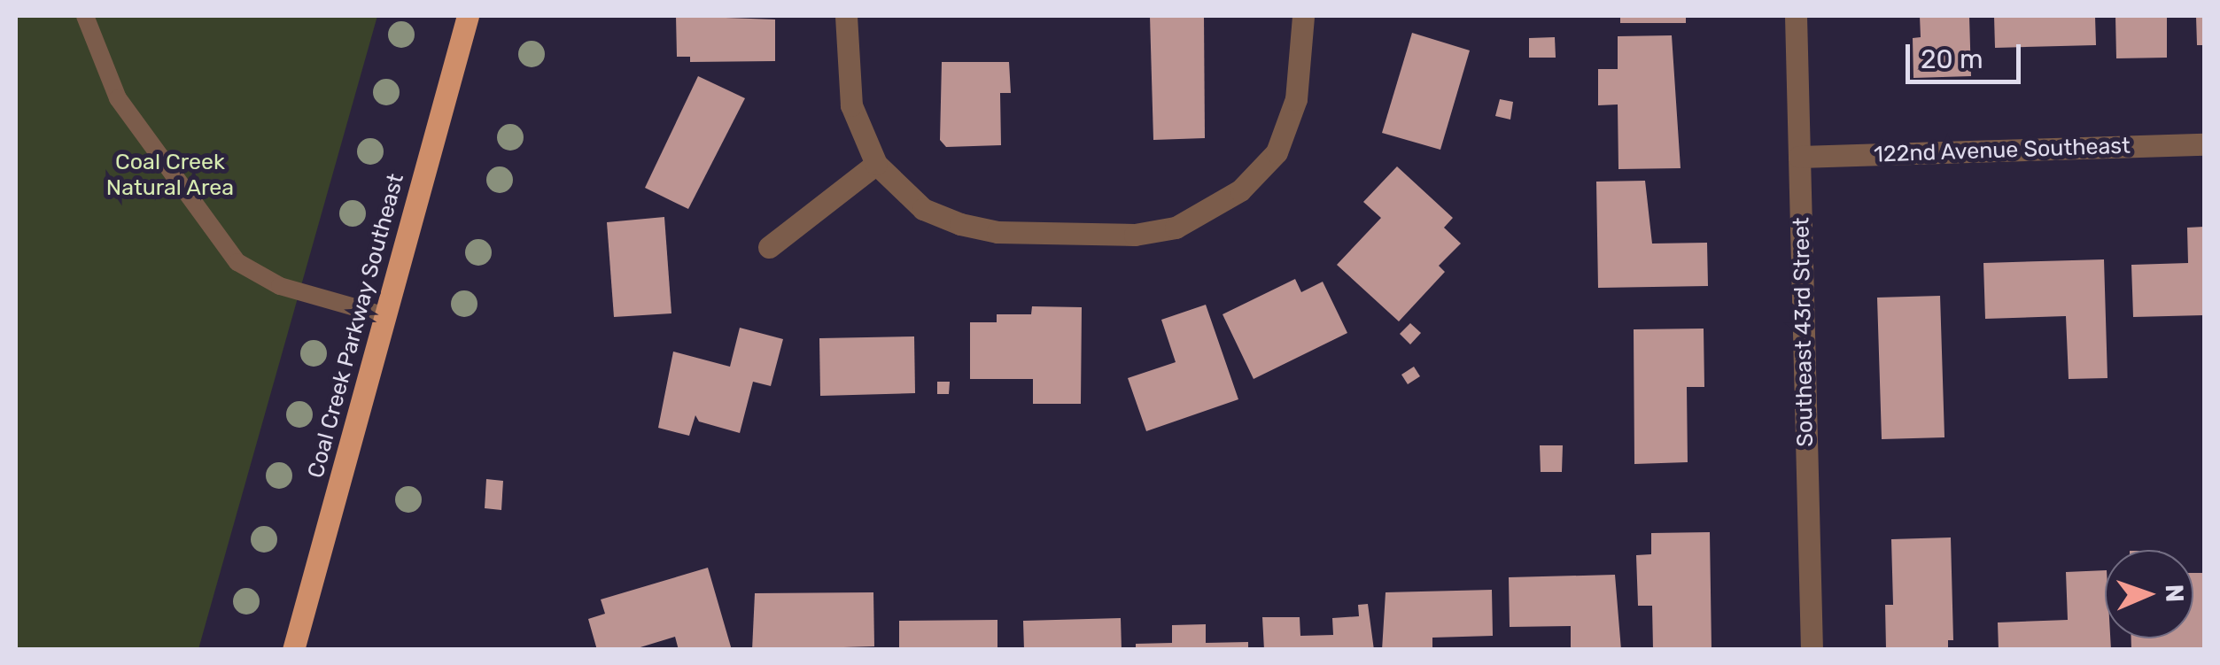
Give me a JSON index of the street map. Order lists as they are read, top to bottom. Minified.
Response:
{"streets":{"main road":["Coal Creek Parkway Southeast"],"street":["122nd Avenue Southeast","Southeast 43rd Street"]},"crossings":[["122nd Avenue Southeast","Southeast 43rd Street"]],"parks":["Coal Creek Natural Area"],"scale_bar":"20 m","north":"right"}
